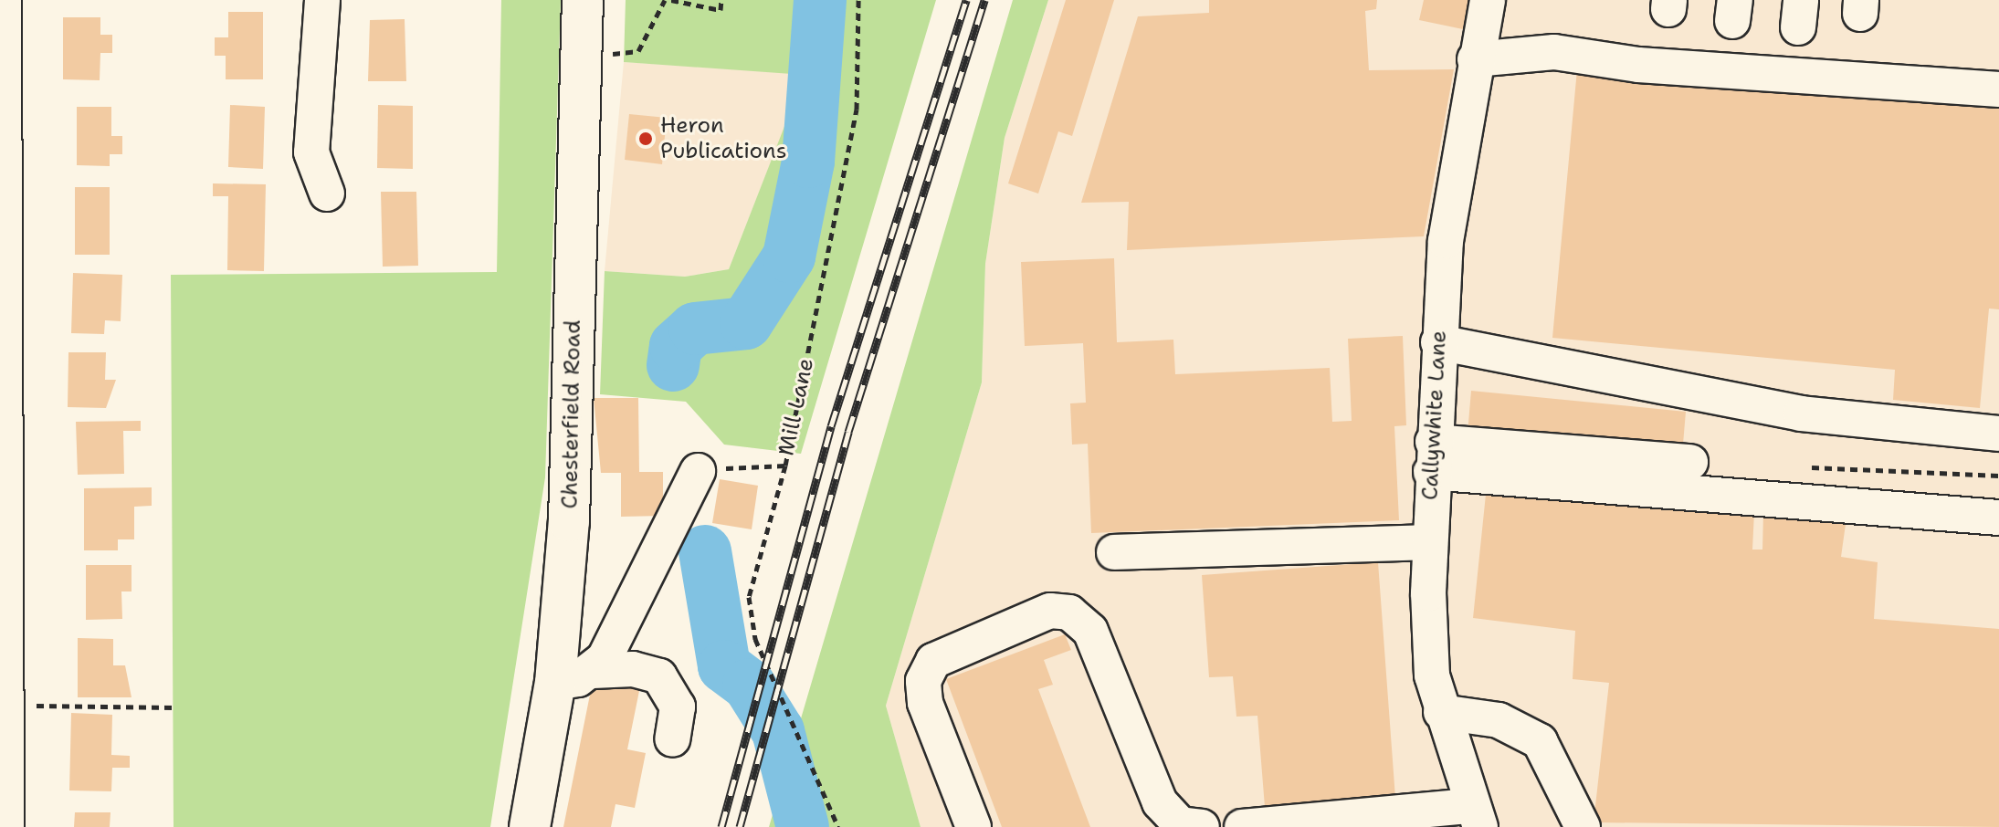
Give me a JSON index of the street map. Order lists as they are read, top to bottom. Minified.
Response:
{"streets":{"main road":["Chesterfield Road"],"street":["Callywhite Lane"],"path":["Mill Lane"]},"places":["Heron Publications"]}
